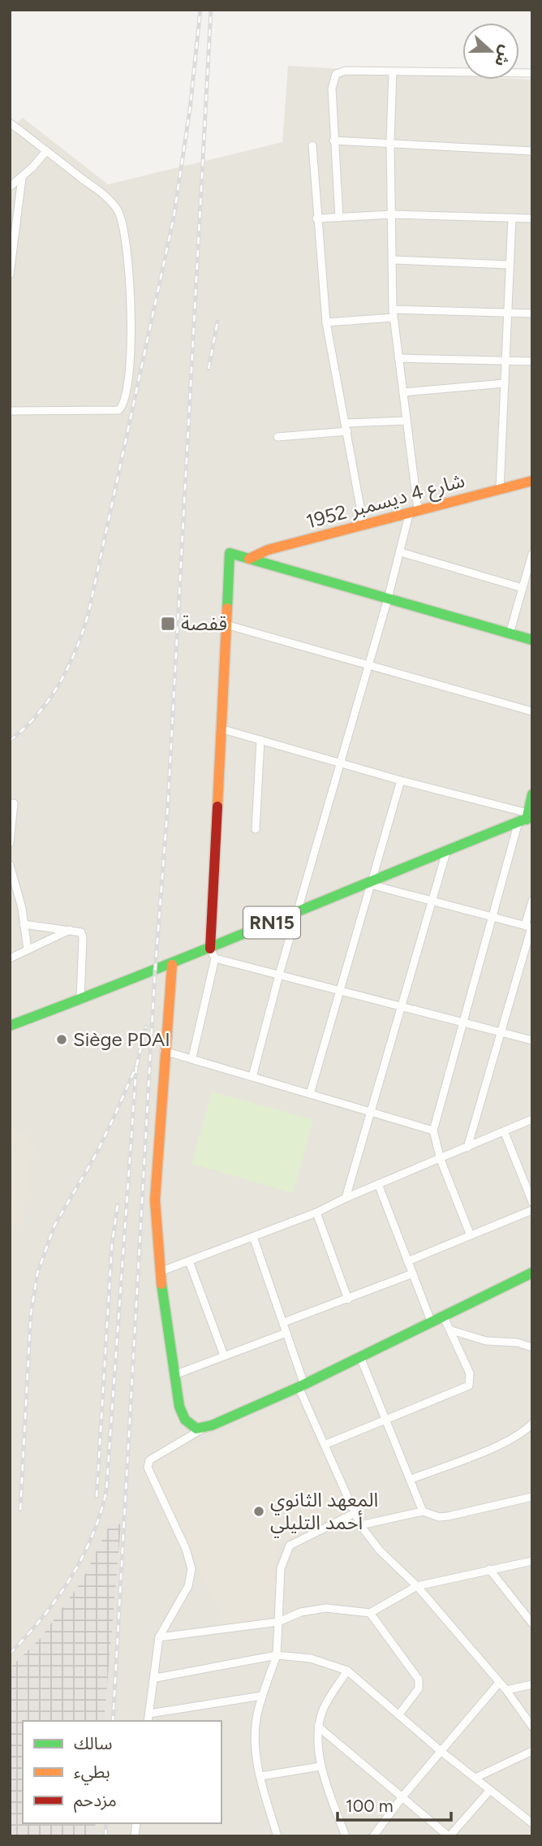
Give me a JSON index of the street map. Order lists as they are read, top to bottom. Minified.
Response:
{"streets":{"street":["شارع 4 ديسمبر 1952","RN15"]},"places":{"transit":["قفصة"],"other":["Siège PDAI","المعهد الثانوي أحمد التليلي"]},"legend":["سالك","بطيء","مزدحم"],"scale_bar":"100 m","north":"right"}
